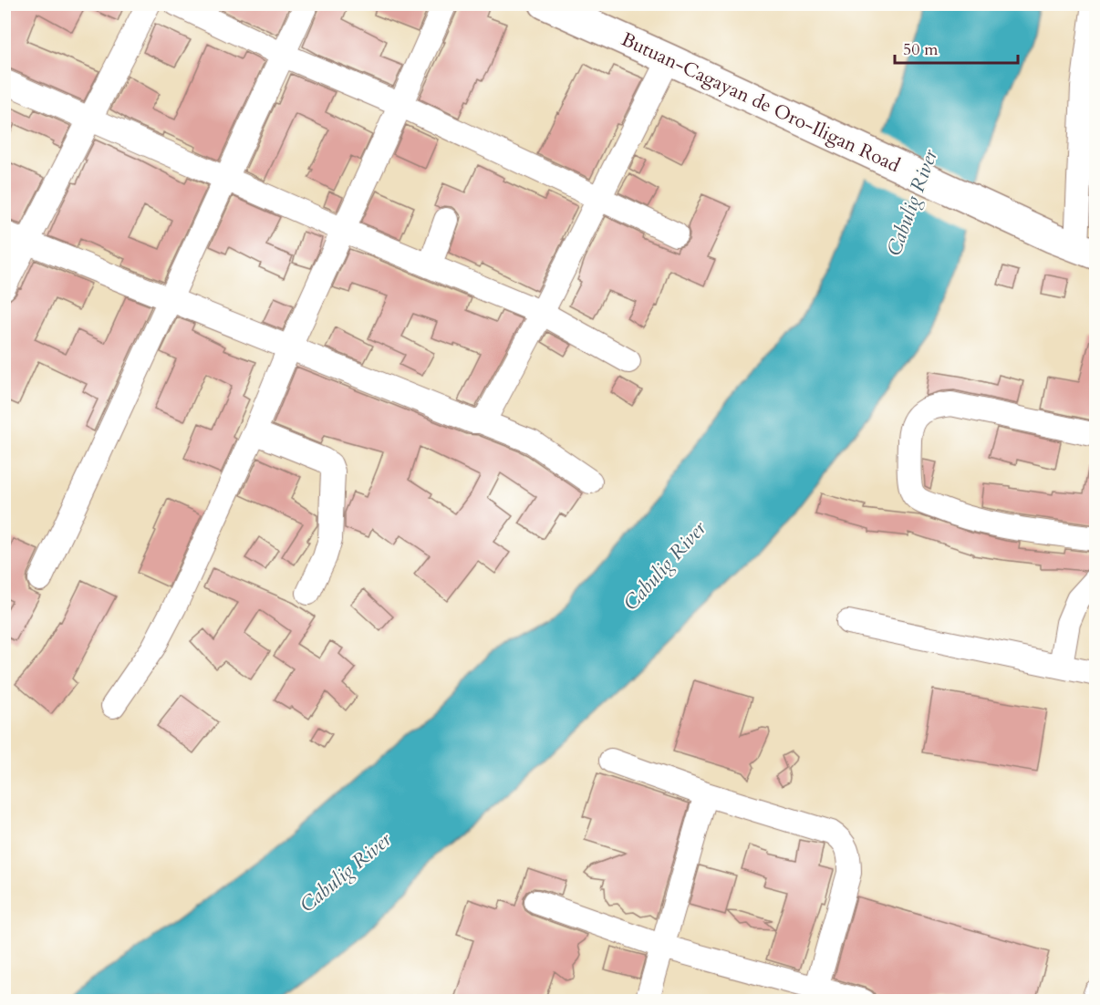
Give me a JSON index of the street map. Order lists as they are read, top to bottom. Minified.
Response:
{"streets":{"highway":["Butuan-Cagayan de Oro-Iligan Road"]},"water":["Cabulig River"],"scale_bar":"50 m"}
